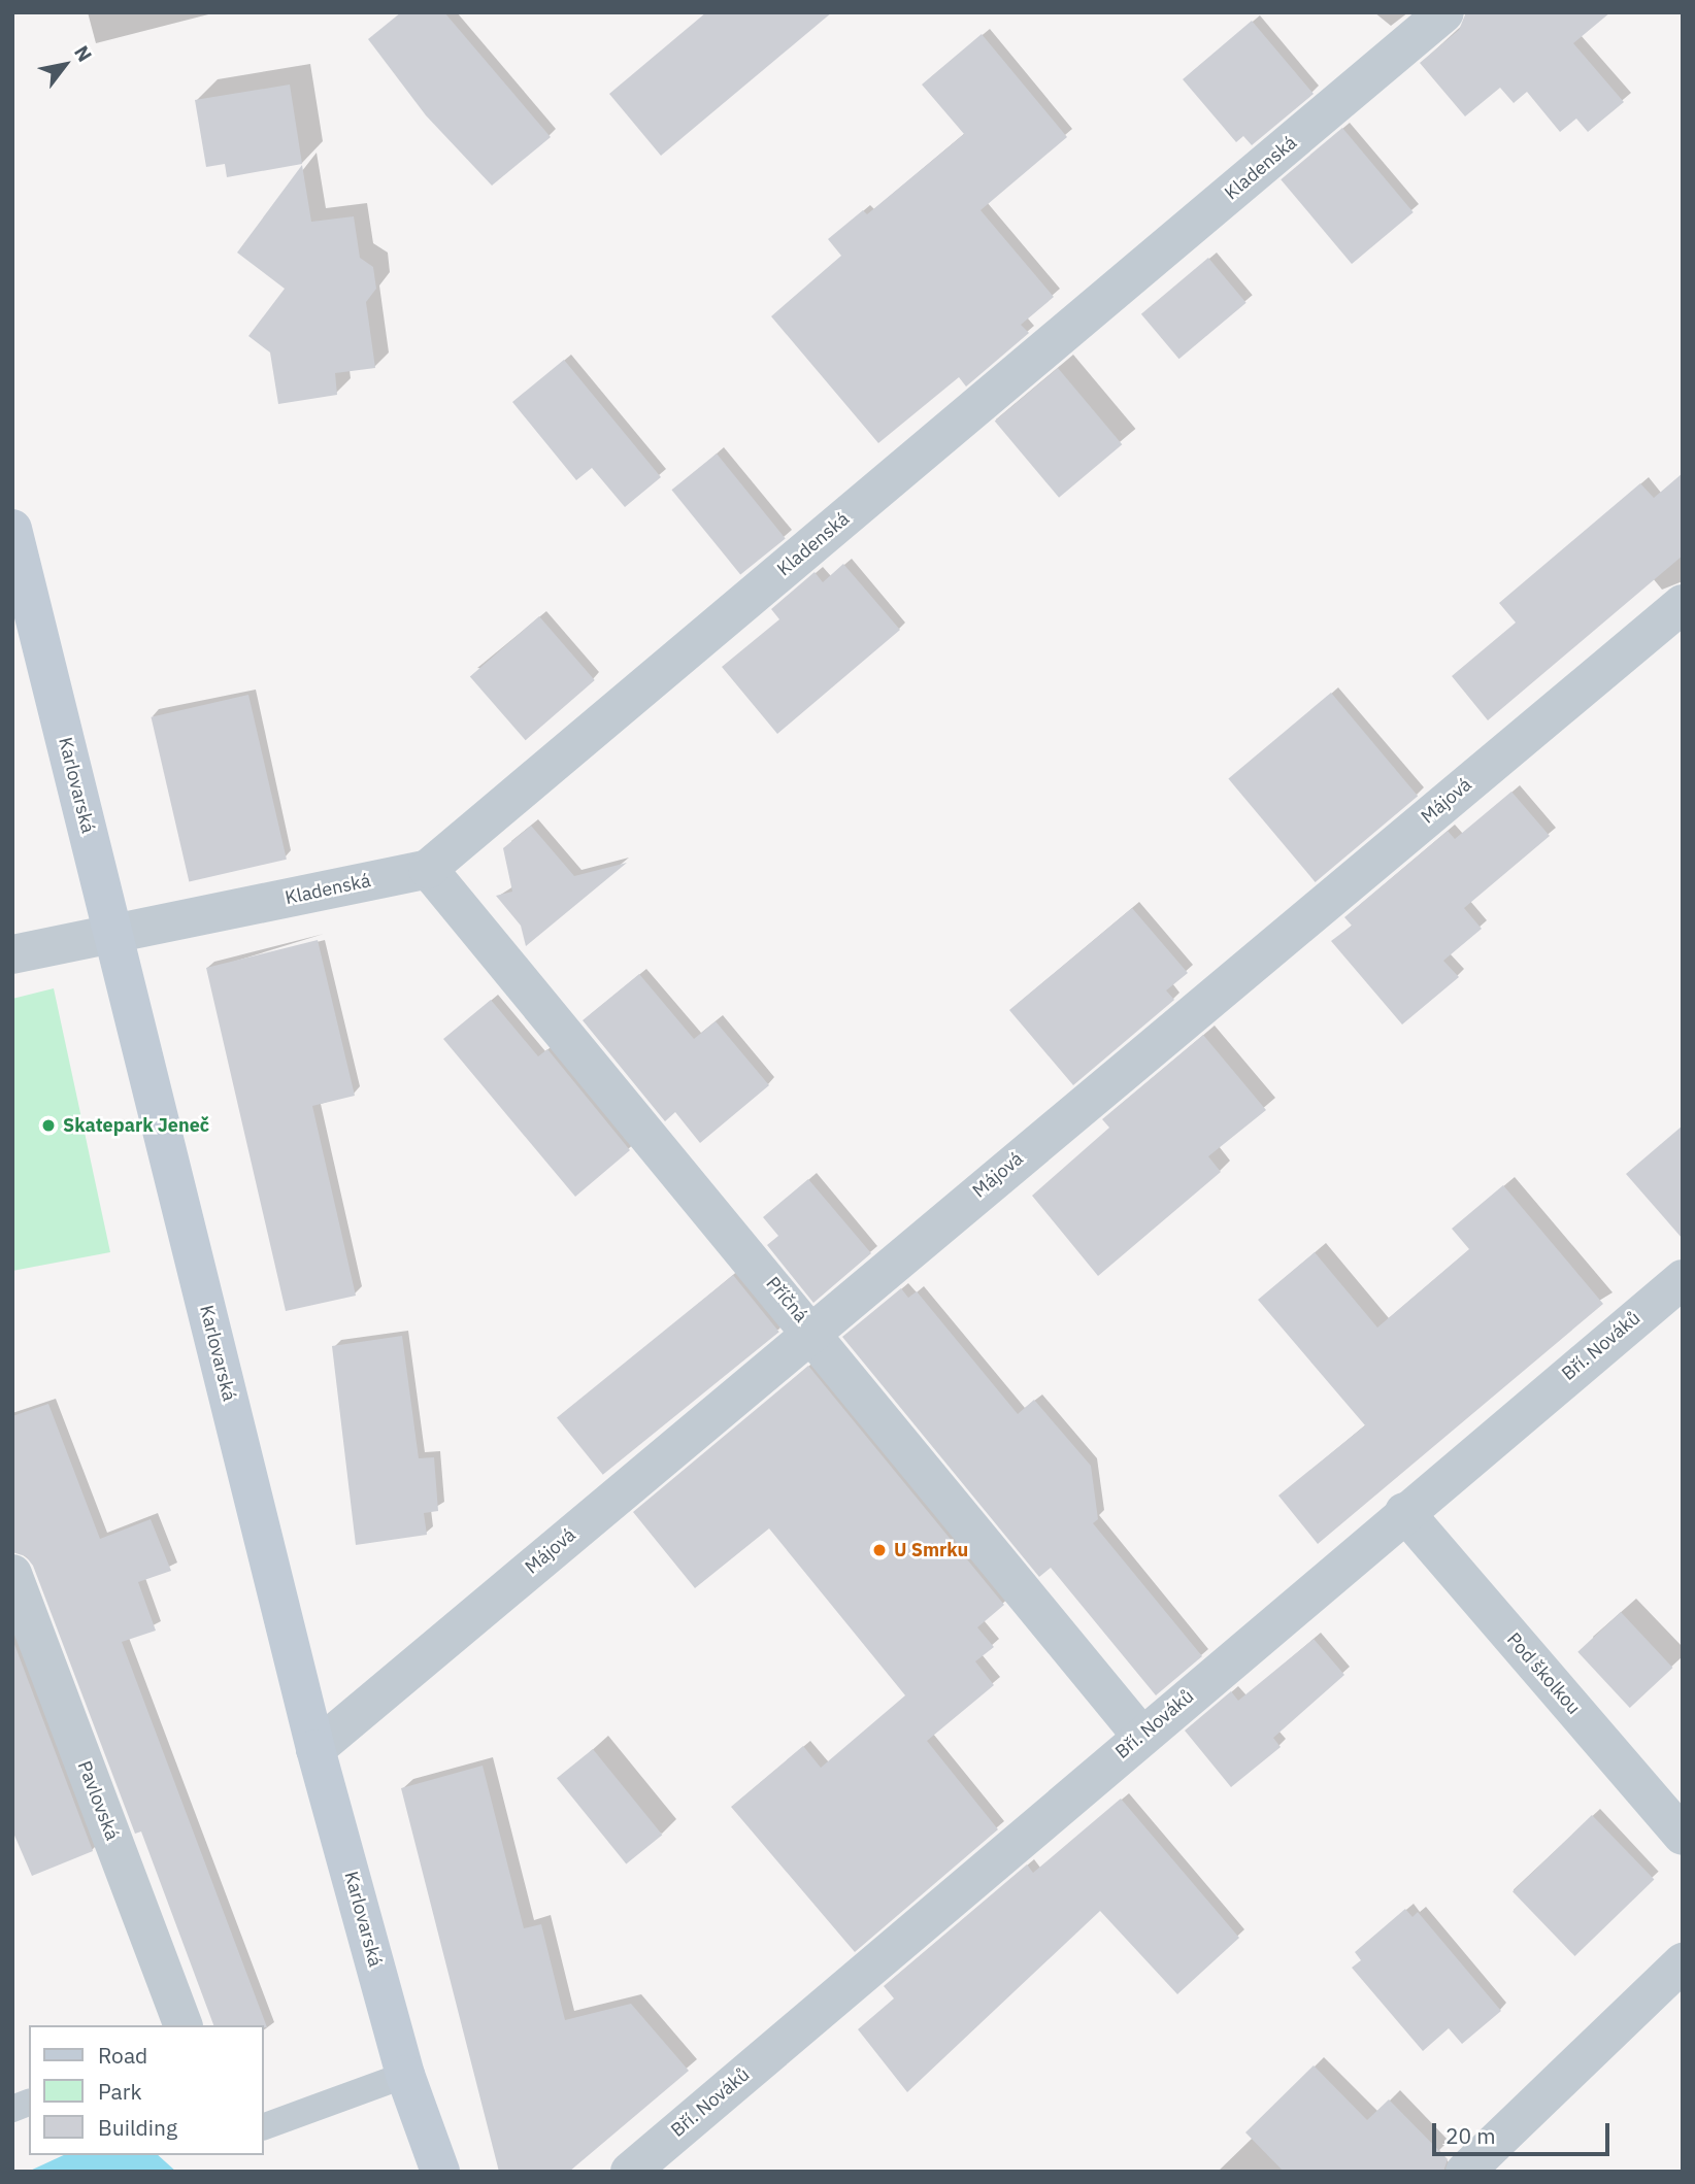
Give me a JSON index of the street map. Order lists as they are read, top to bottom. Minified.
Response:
{"streets":{"main road":["Karlovarská"],"street":["Kladenská","Májová","Příčná","Bří. Nováků","Pod školkou","Pavlovská"]},"crossings":[["Kladenská","Karlovarská"],["Kladenská","Příčná"],["Karlovarská","Májová"],["Májová","Příčná"],["Příčná","Bří. Nováků"],["Bří. Nováků","Pod školkou"]],"places":["Skatepark Jeneč","U Smrku"],"legend":["Road","Park","Building"],"scale_bar":"20 m","north":"top right"}
